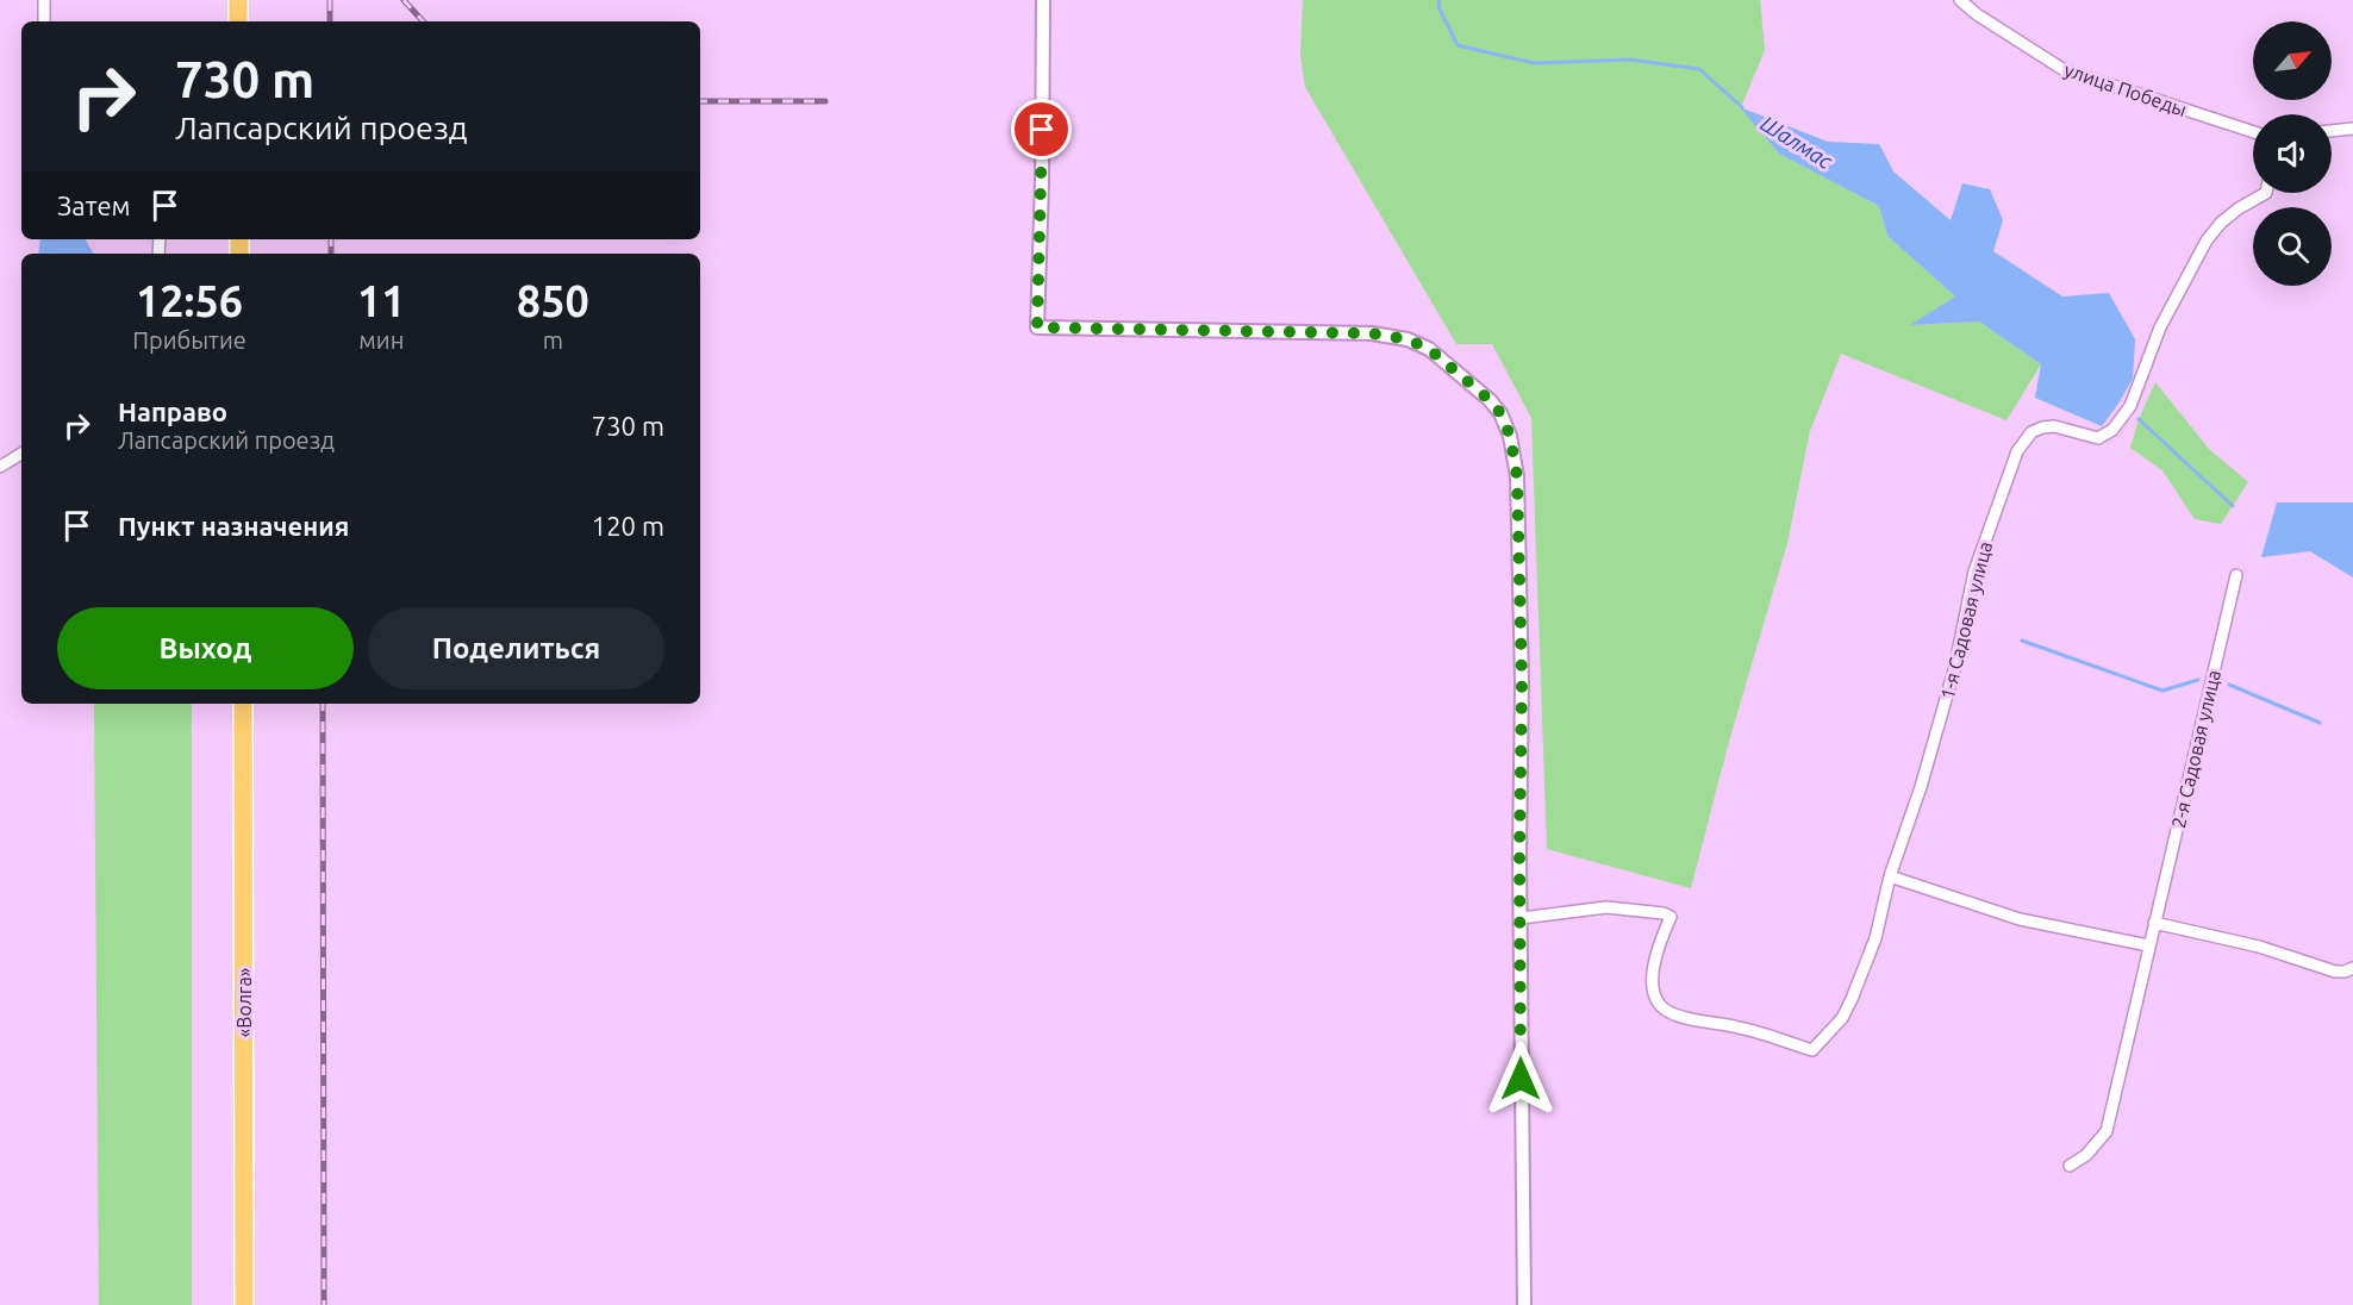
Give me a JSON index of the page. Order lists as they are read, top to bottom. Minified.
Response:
{"streets":{"highway":["«Волга»"],"street":["улица Победы","1-я Садовая улица","2-я Садовая улица"]},"water":["Шалмас"],"north":"top right","page":{"turn":["730 m","Лапсарский проезд"],"then":"Затем","eta":["12:56","Прибытие","11","мин","850","m"],"list":[{"name":"Направо","note":"Лапсарский проезд","value":"730 m"},{"name":"Пункт назначения","value":"120 m"}],"buttons":["Выход","Поделиться"]}}
